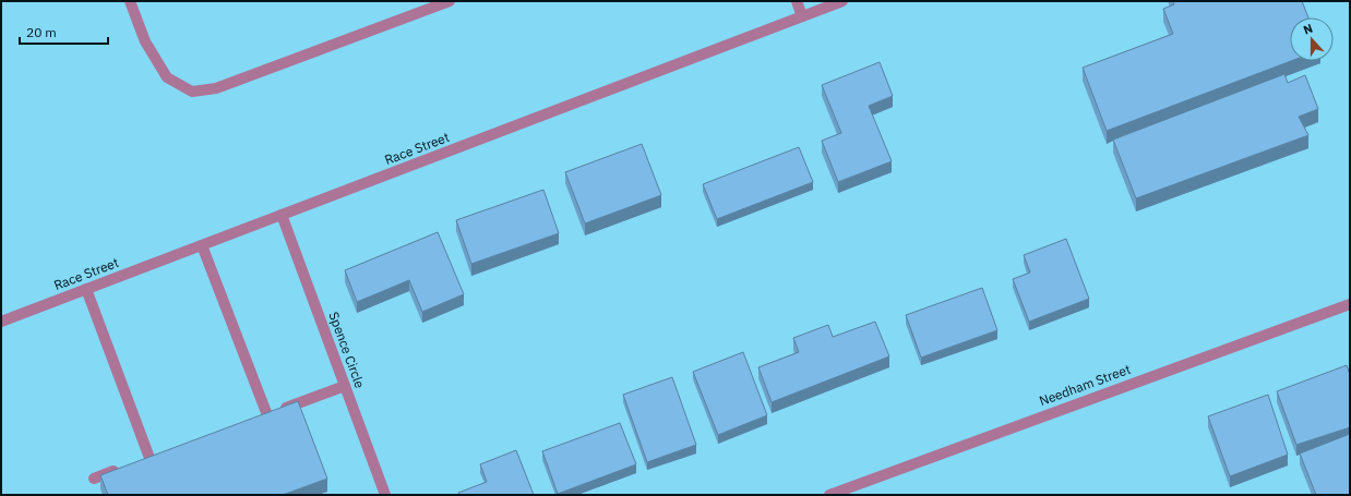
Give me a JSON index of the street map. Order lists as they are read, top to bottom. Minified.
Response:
{"streets":{"street":["Race Street","Spence Circle","Needham Street"]},"crossings":[["Race Street","Spence Circle"]],"scale_bar":"20 m","north":"top"}
